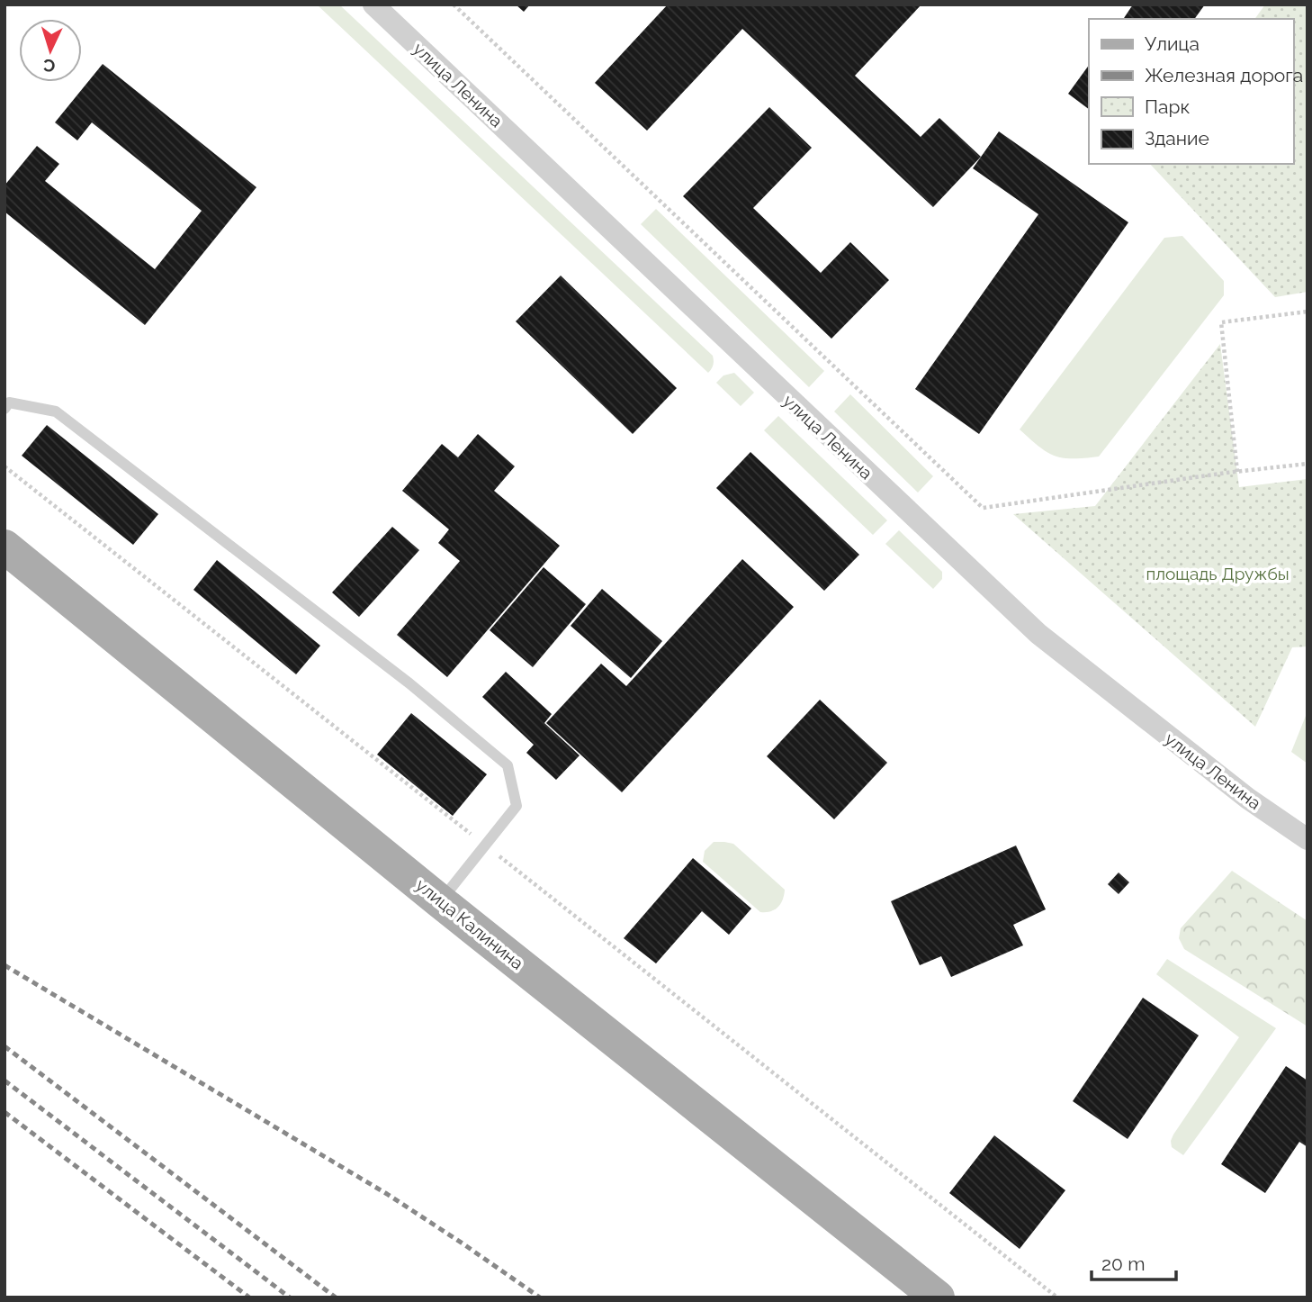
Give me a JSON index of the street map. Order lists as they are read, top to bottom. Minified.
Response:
{"streets":{"main road":["улица Калинина"],"street":["улица Ленина"]},"parks":["площадь Дружбы"],"legend":["Улица","Железная дорога","Парк","Здание"],"scale_bar":"20 m","north":"bottom"}
